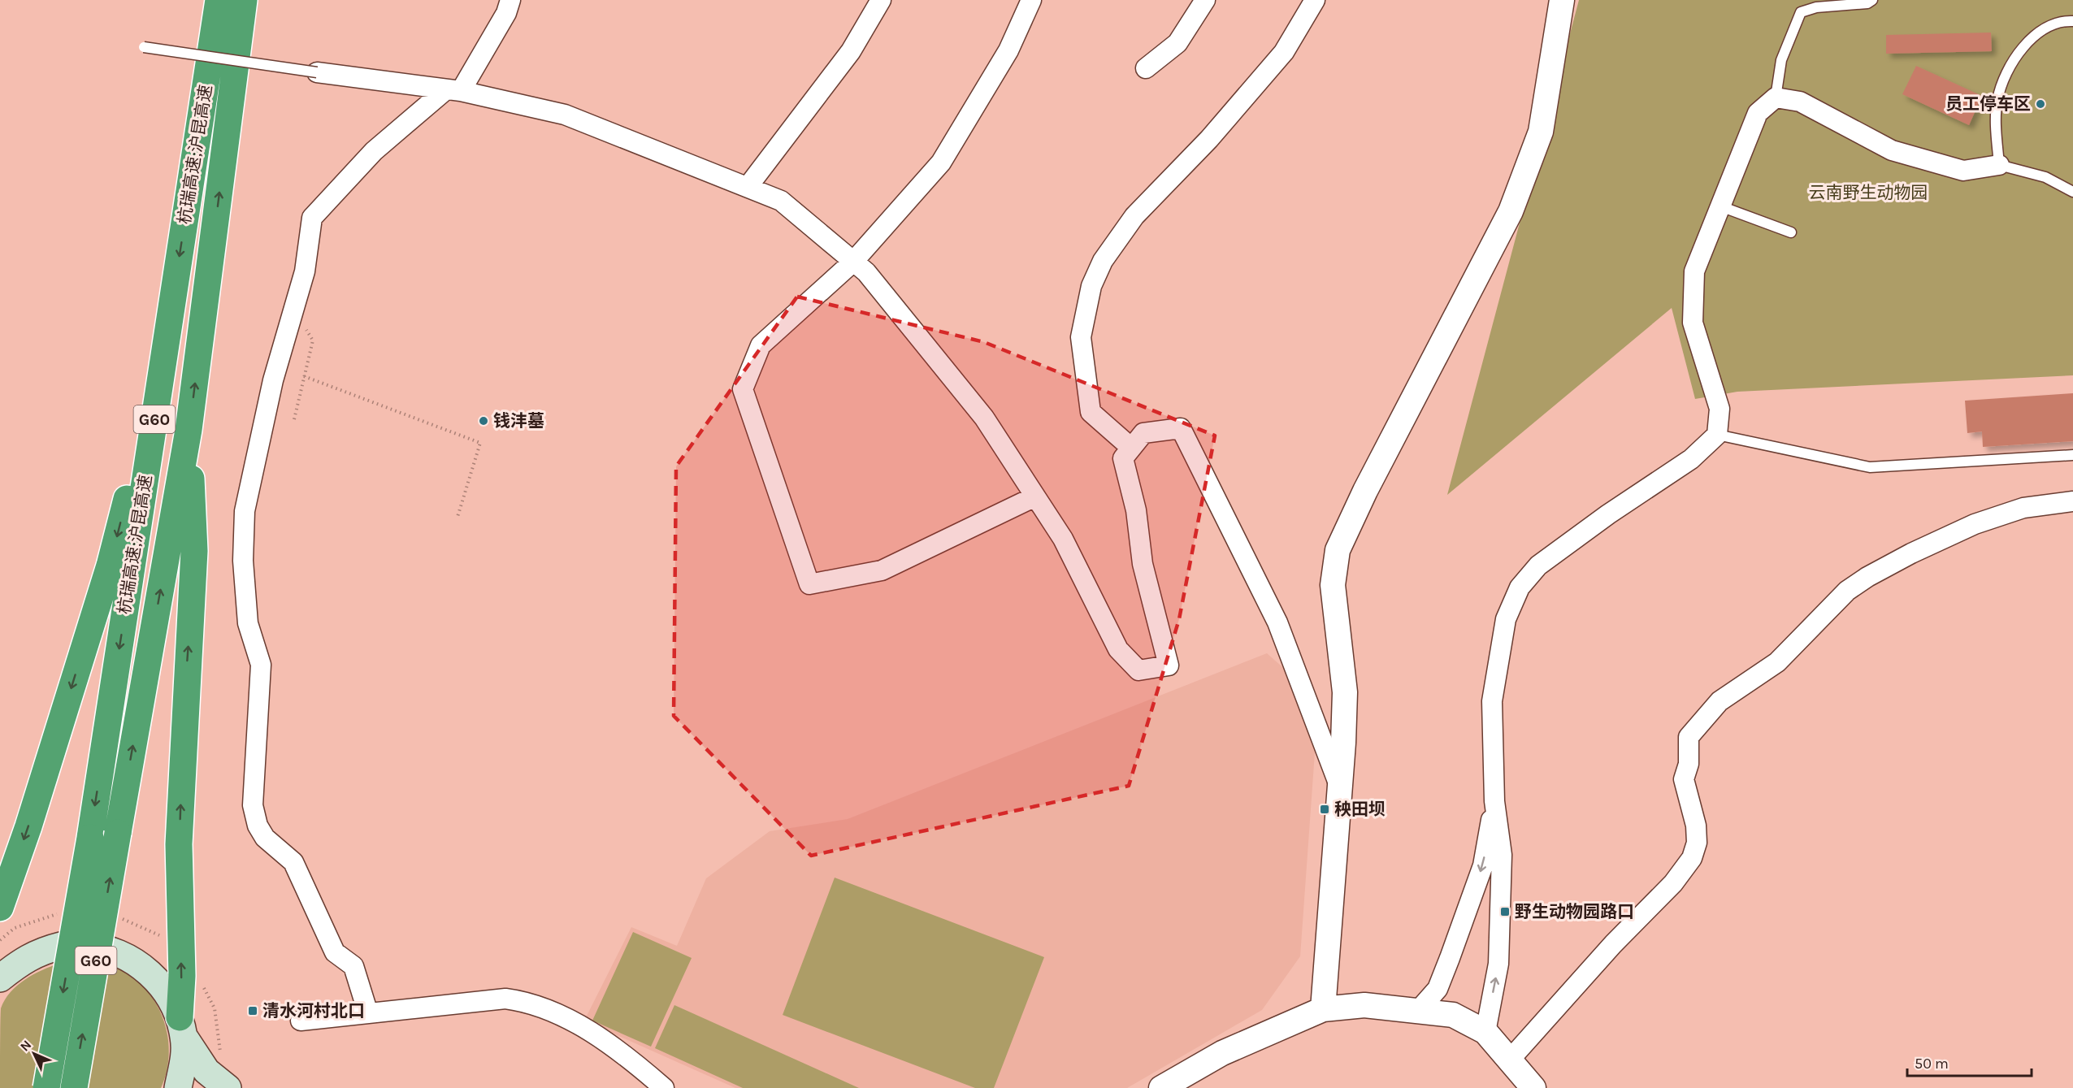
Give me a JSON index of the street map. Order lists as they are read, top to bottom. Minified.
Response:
{"streets":{"highway":["杭瑞高速;沪昆高速","G60"]},"parks":["云南野生动物园"],"places":{"other":["员工停车区","钱沣墓"],"transit":["秧田坝","野生动物园路口","清水河村北口"]},"scale_bar":"50 m","north":"top left"}
